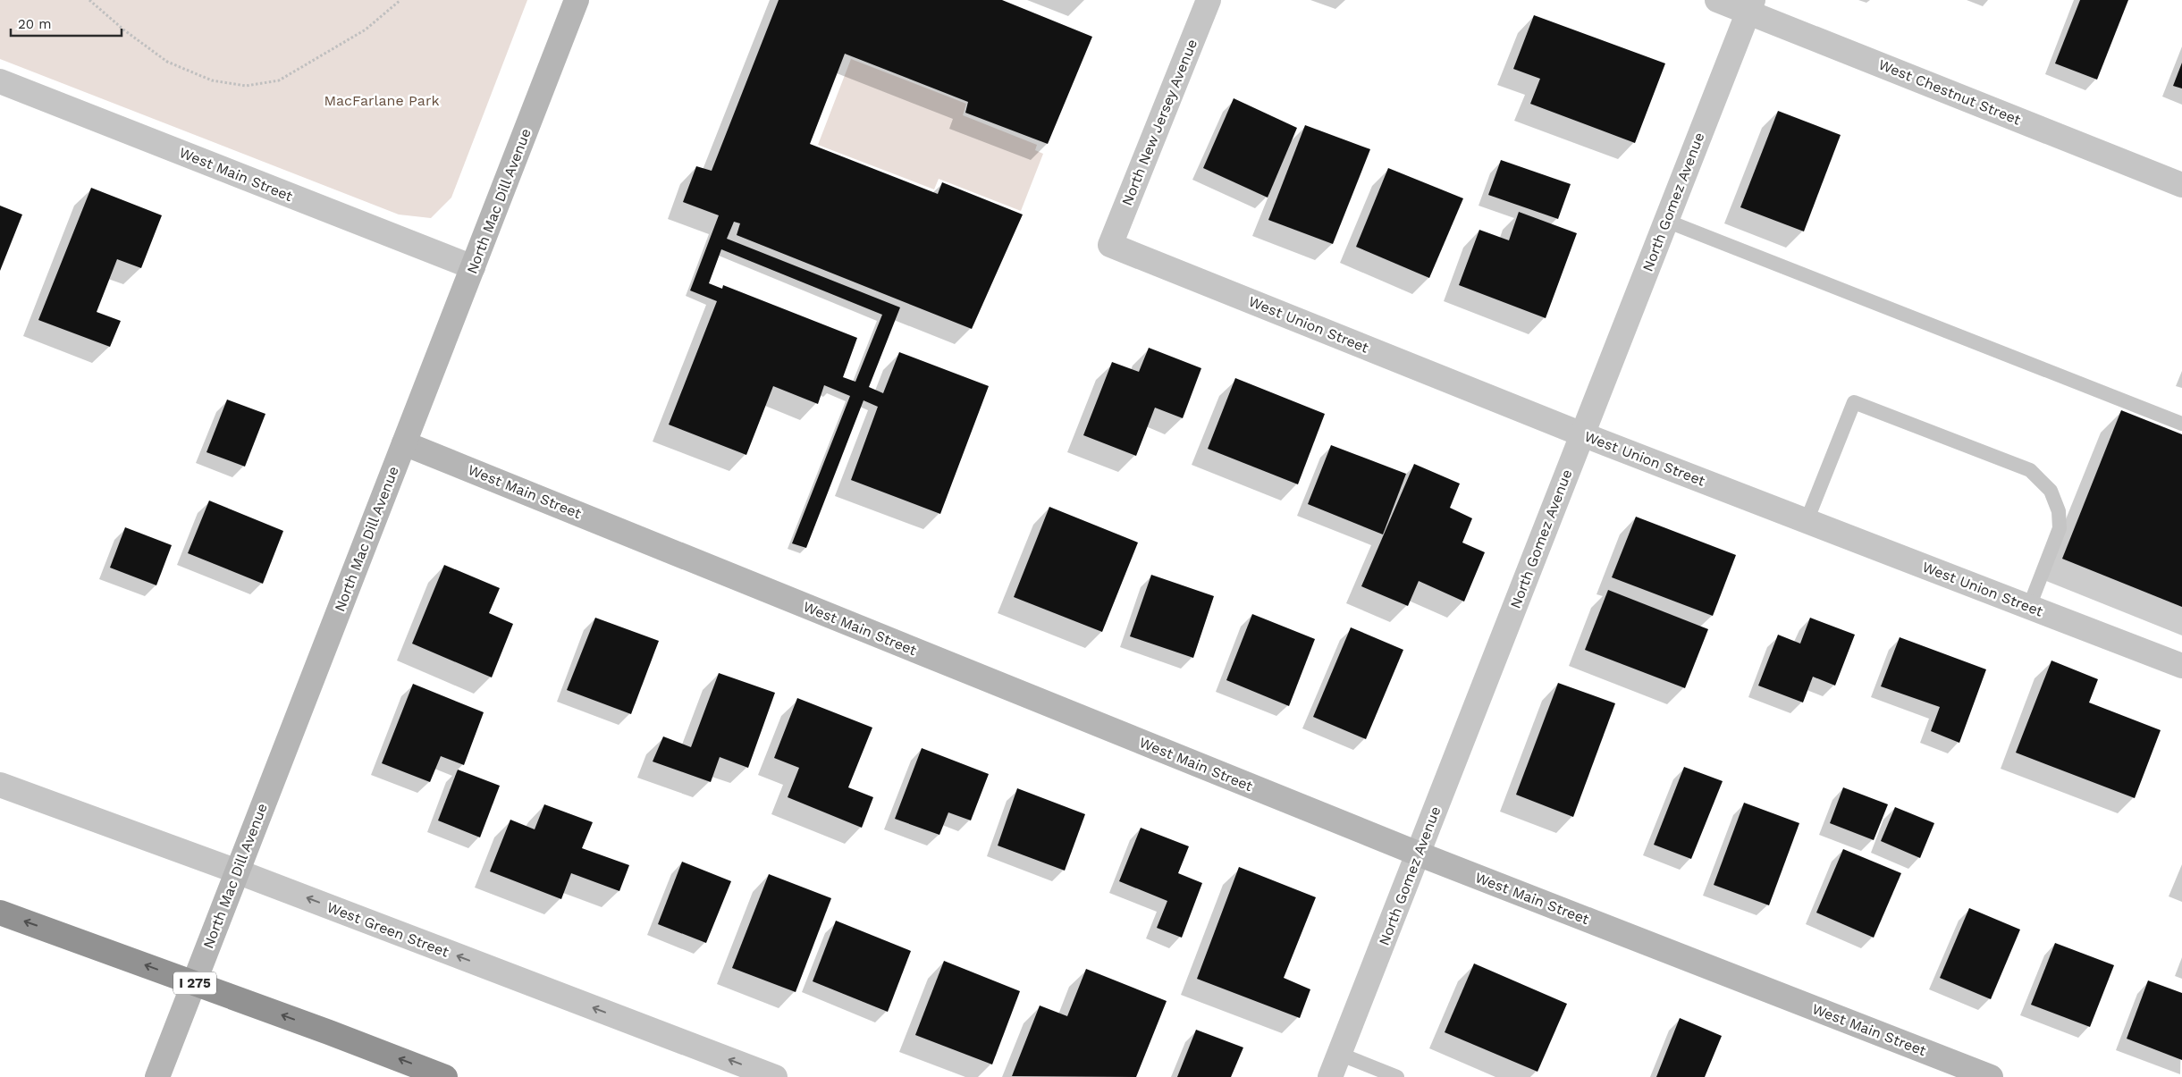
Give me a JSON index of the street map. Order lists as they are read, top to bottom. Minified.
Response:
{"streets":{"highway":["I 275"],"street":["West Chestnut Street","North New Jersey Avenue","West Main Street","North Mac Dill Avenue","North Gomez Avenue","West Union Street","West Green Street"]},"crossings":[["West Chestnut Street","North Gomez Avenue"],["North New Jersey Avenue","West Union Street"],["West Main Street","North Mac Dill Avenue"],["West Main Street","North Gomez Avenue"],["North Mac Dill Avenue","West Green Street"],["North Gomez Avenue","West Union Street"]],"one_way":["West Green Street"],"parks":["MacFarlane Park"],"scale_bar":"20 m"}
